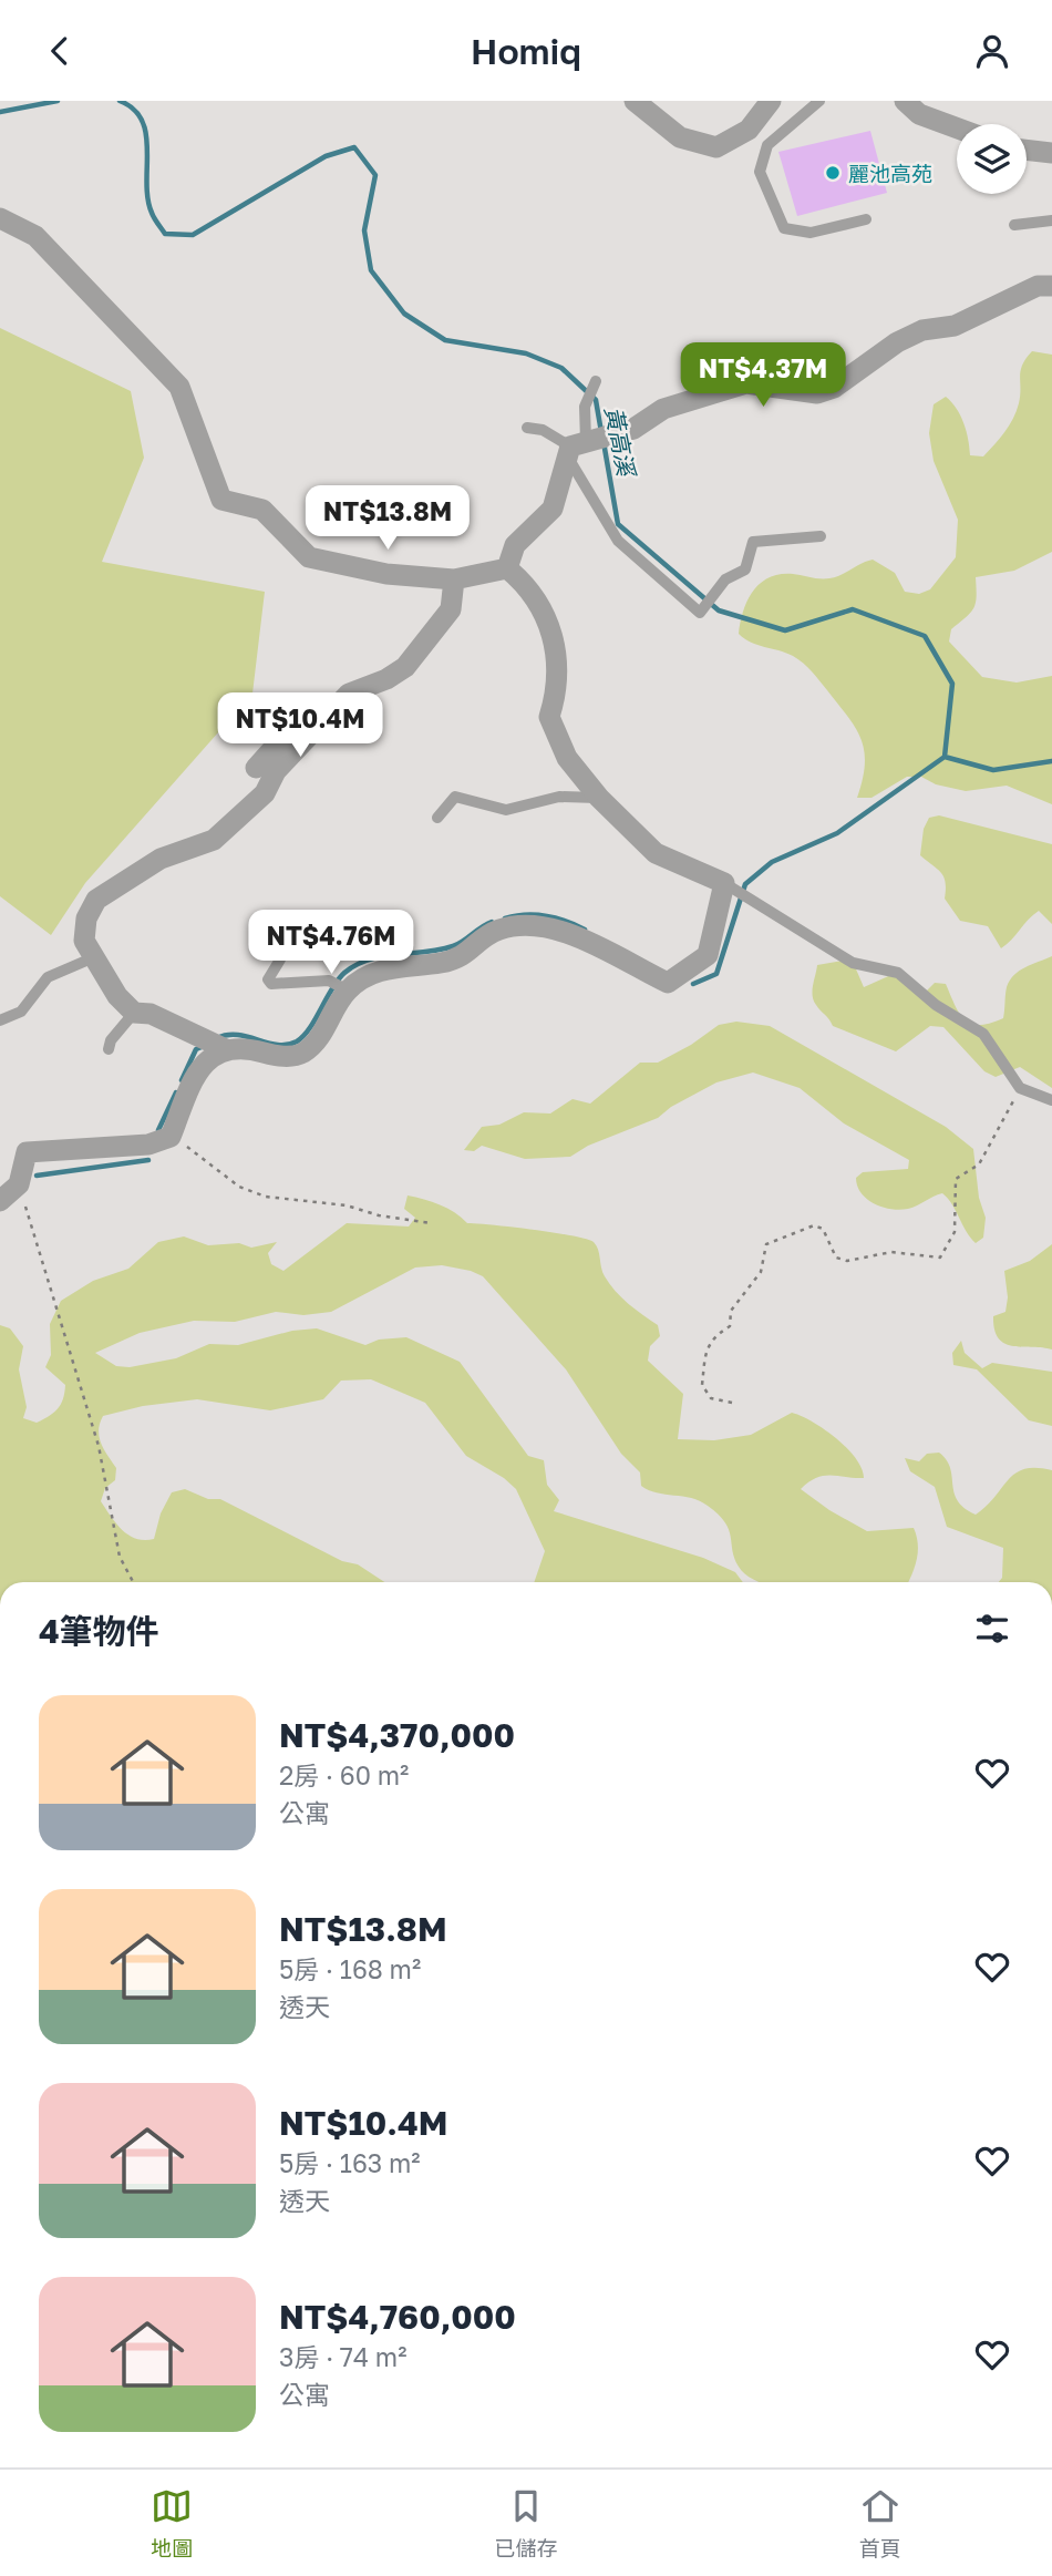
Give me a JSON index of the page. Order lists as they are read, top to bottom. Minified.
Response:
{"water":["黃高溪"],"places":["麗池高苑"],"page":{"header":"Homiq","price":["NT$4.37M","NT$13.8M","NT$10.4M","NT$4.76M"],"heading":"4筆物件","list":[{"name":"NT$4,370,000","note":"2房 · 60 m² · 公寓"},{"name":"NT$13.8M","note":"5房 · 168 m² · 透天"},{"name":"NT$10.4M","note":"5房 · 163 m² · 透天"},{"name":"NT$4,760,000","note":"3房 · 74 m² · 公寓"}],"tabs":["地圖","已儲存","首頁"]}}
